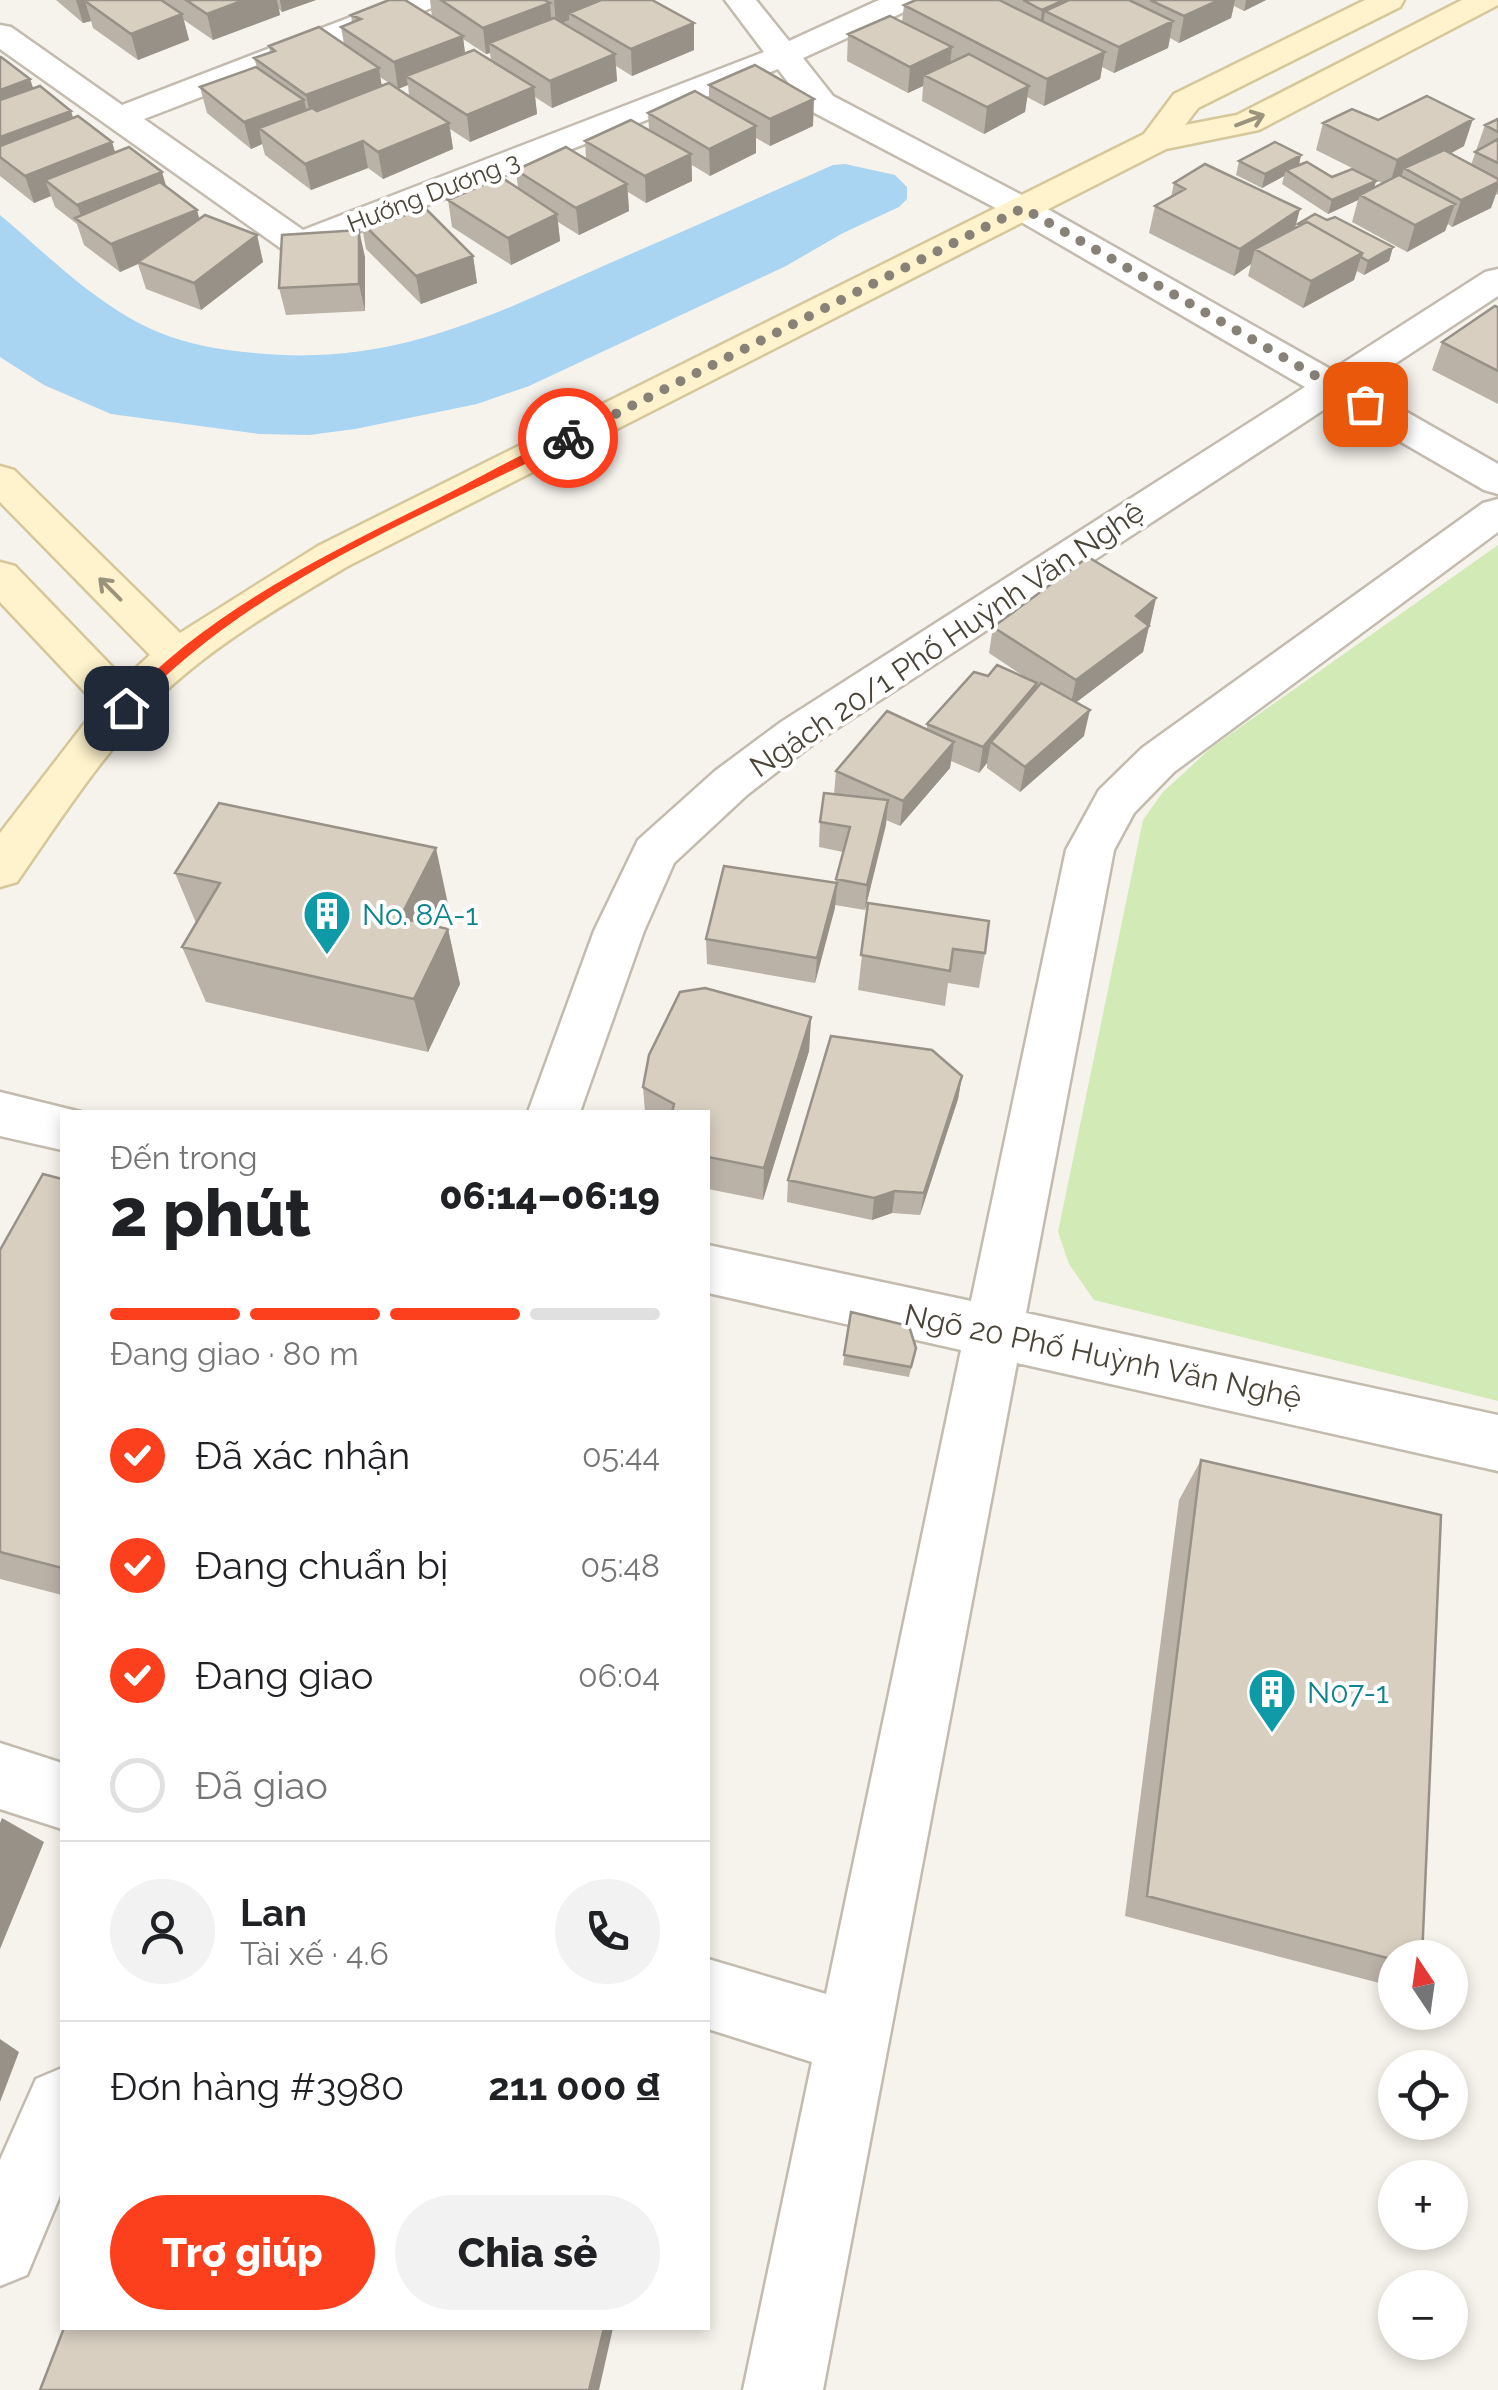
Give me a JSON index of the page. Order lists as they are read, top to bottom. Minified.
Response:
{"streets":{"street":["Hướng Dương 3","Ngách 20/1 Phố Huỳnh Văn Nghệ","Ngõ 20 Phố Huỳnh Văn Nghệ"]},"places":{"building":["No. 8A-1","N07-1"]},"north":"top","page":{"heading":["2 phút","Đến trong","06:14–06:19"],"panel":["Lan","Tài xế · 4.6","Đơn hàng #3980","211 000 ₫"],"bar":"Đang giao · 80 m","list":[["Đã xác nhận","05:44"],["Đang chuẩn bị","05:48"],["Đang giao","06:04"],"Đã giao"],"map_buttons":["+","−"],"buttons":["Trợ giúp","Chia sẻ"]}}
